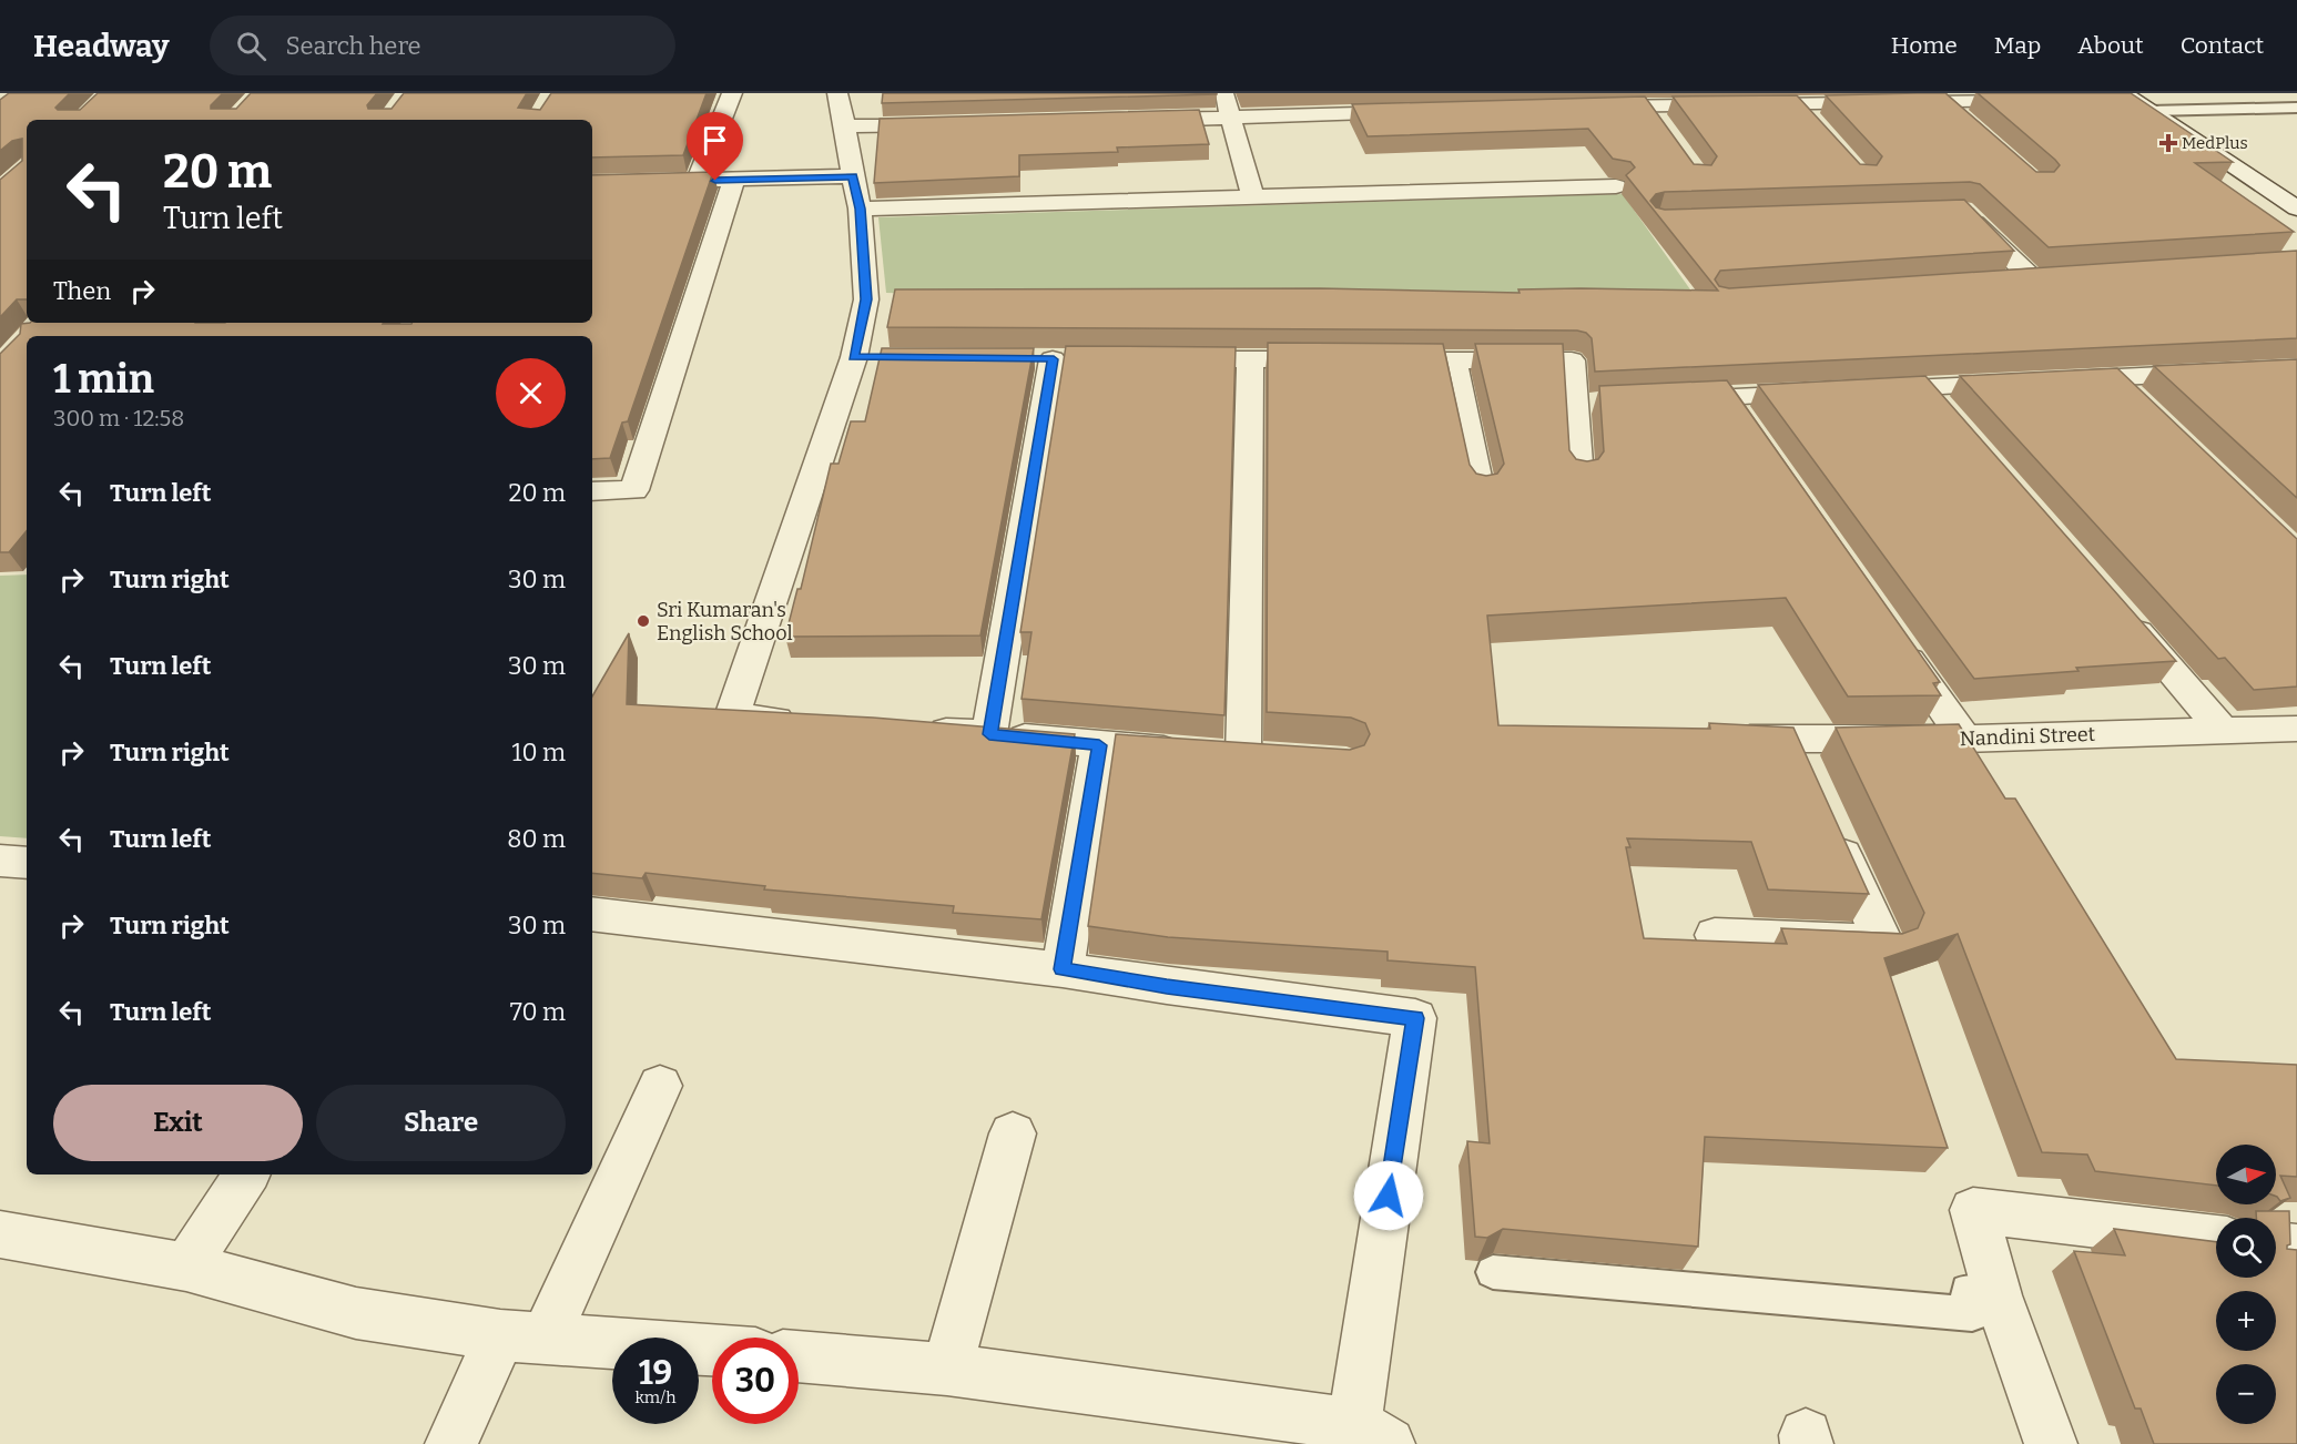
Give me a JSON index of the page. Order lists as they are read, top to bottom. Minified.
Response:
{"streets":{"street":["Nandini Street"]},"places":{"health":["MedPlus"],"other":["Sri Kumaran's English School"]},"north":"right","page":{"header":"Headway","search":"Search here","nav":["Home","Map","About","Contact"],"turn":["20 m","Turn left"],"then":"Then","heading":["1 min","300 m · 12:58"],"list":[{"name":"Turn left","value":"20 m"},{"name":"Turn right","value":"30 m"},{"name":"Turn left","value":"30 m"},{"name":"Turn right","value":"10 m"},{"name":"Turn left","value":"80 m"},{"name":"Turn right","value":"30 m"},{"name":"Turn left","value":"70 m"}],"buttons":["Exit","Share"],"map_buttons":["+","−"],"speed":"19 km/h","limit":"30"}}
